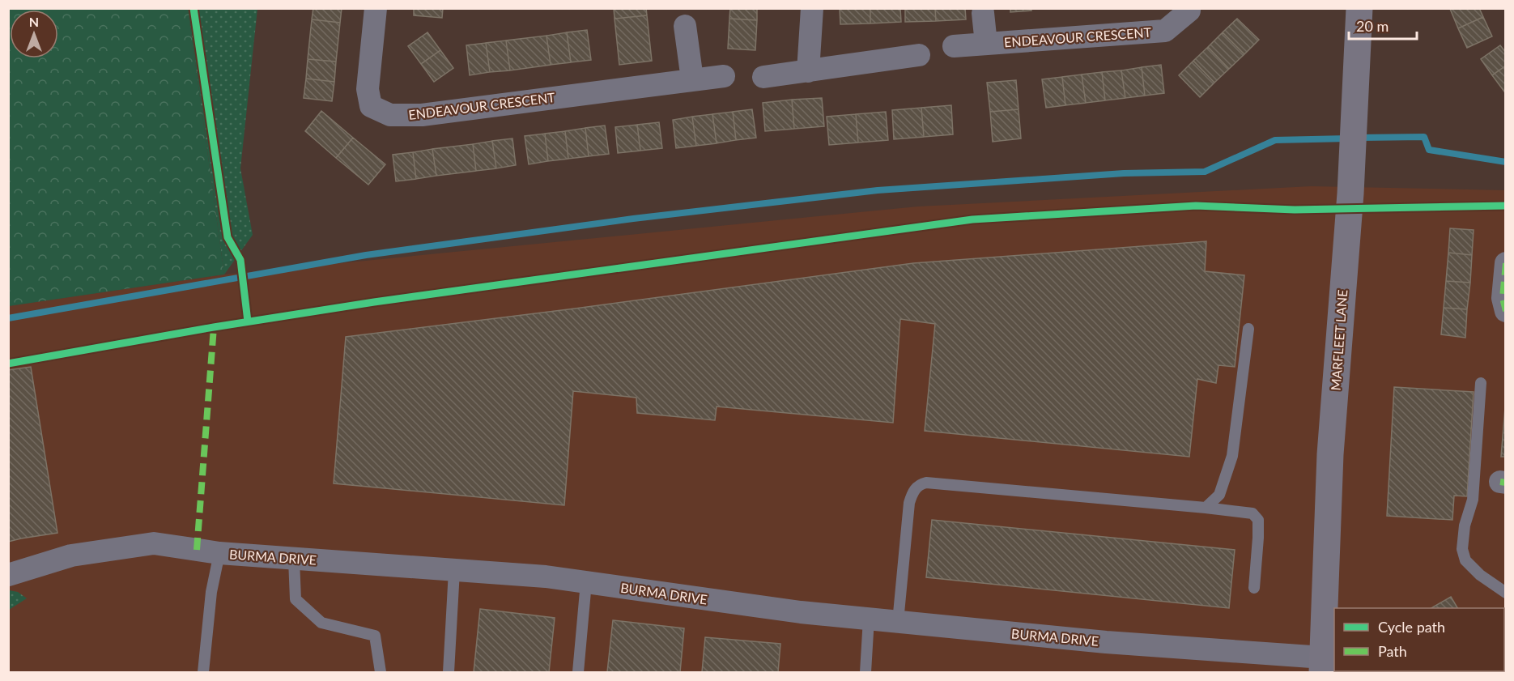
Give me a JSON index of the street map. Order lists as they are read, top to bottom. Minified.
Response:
{"streets":{"street":["ENDEAVOUR CRESCENT","MARFLEET LANE","BURMA DRIVE"]},"crossings":[["MARFLEET LANE","BURMA DRIVE"]],"legend":["Cycle path","Path"],"scale_bar":"20 m","north":"top"}
